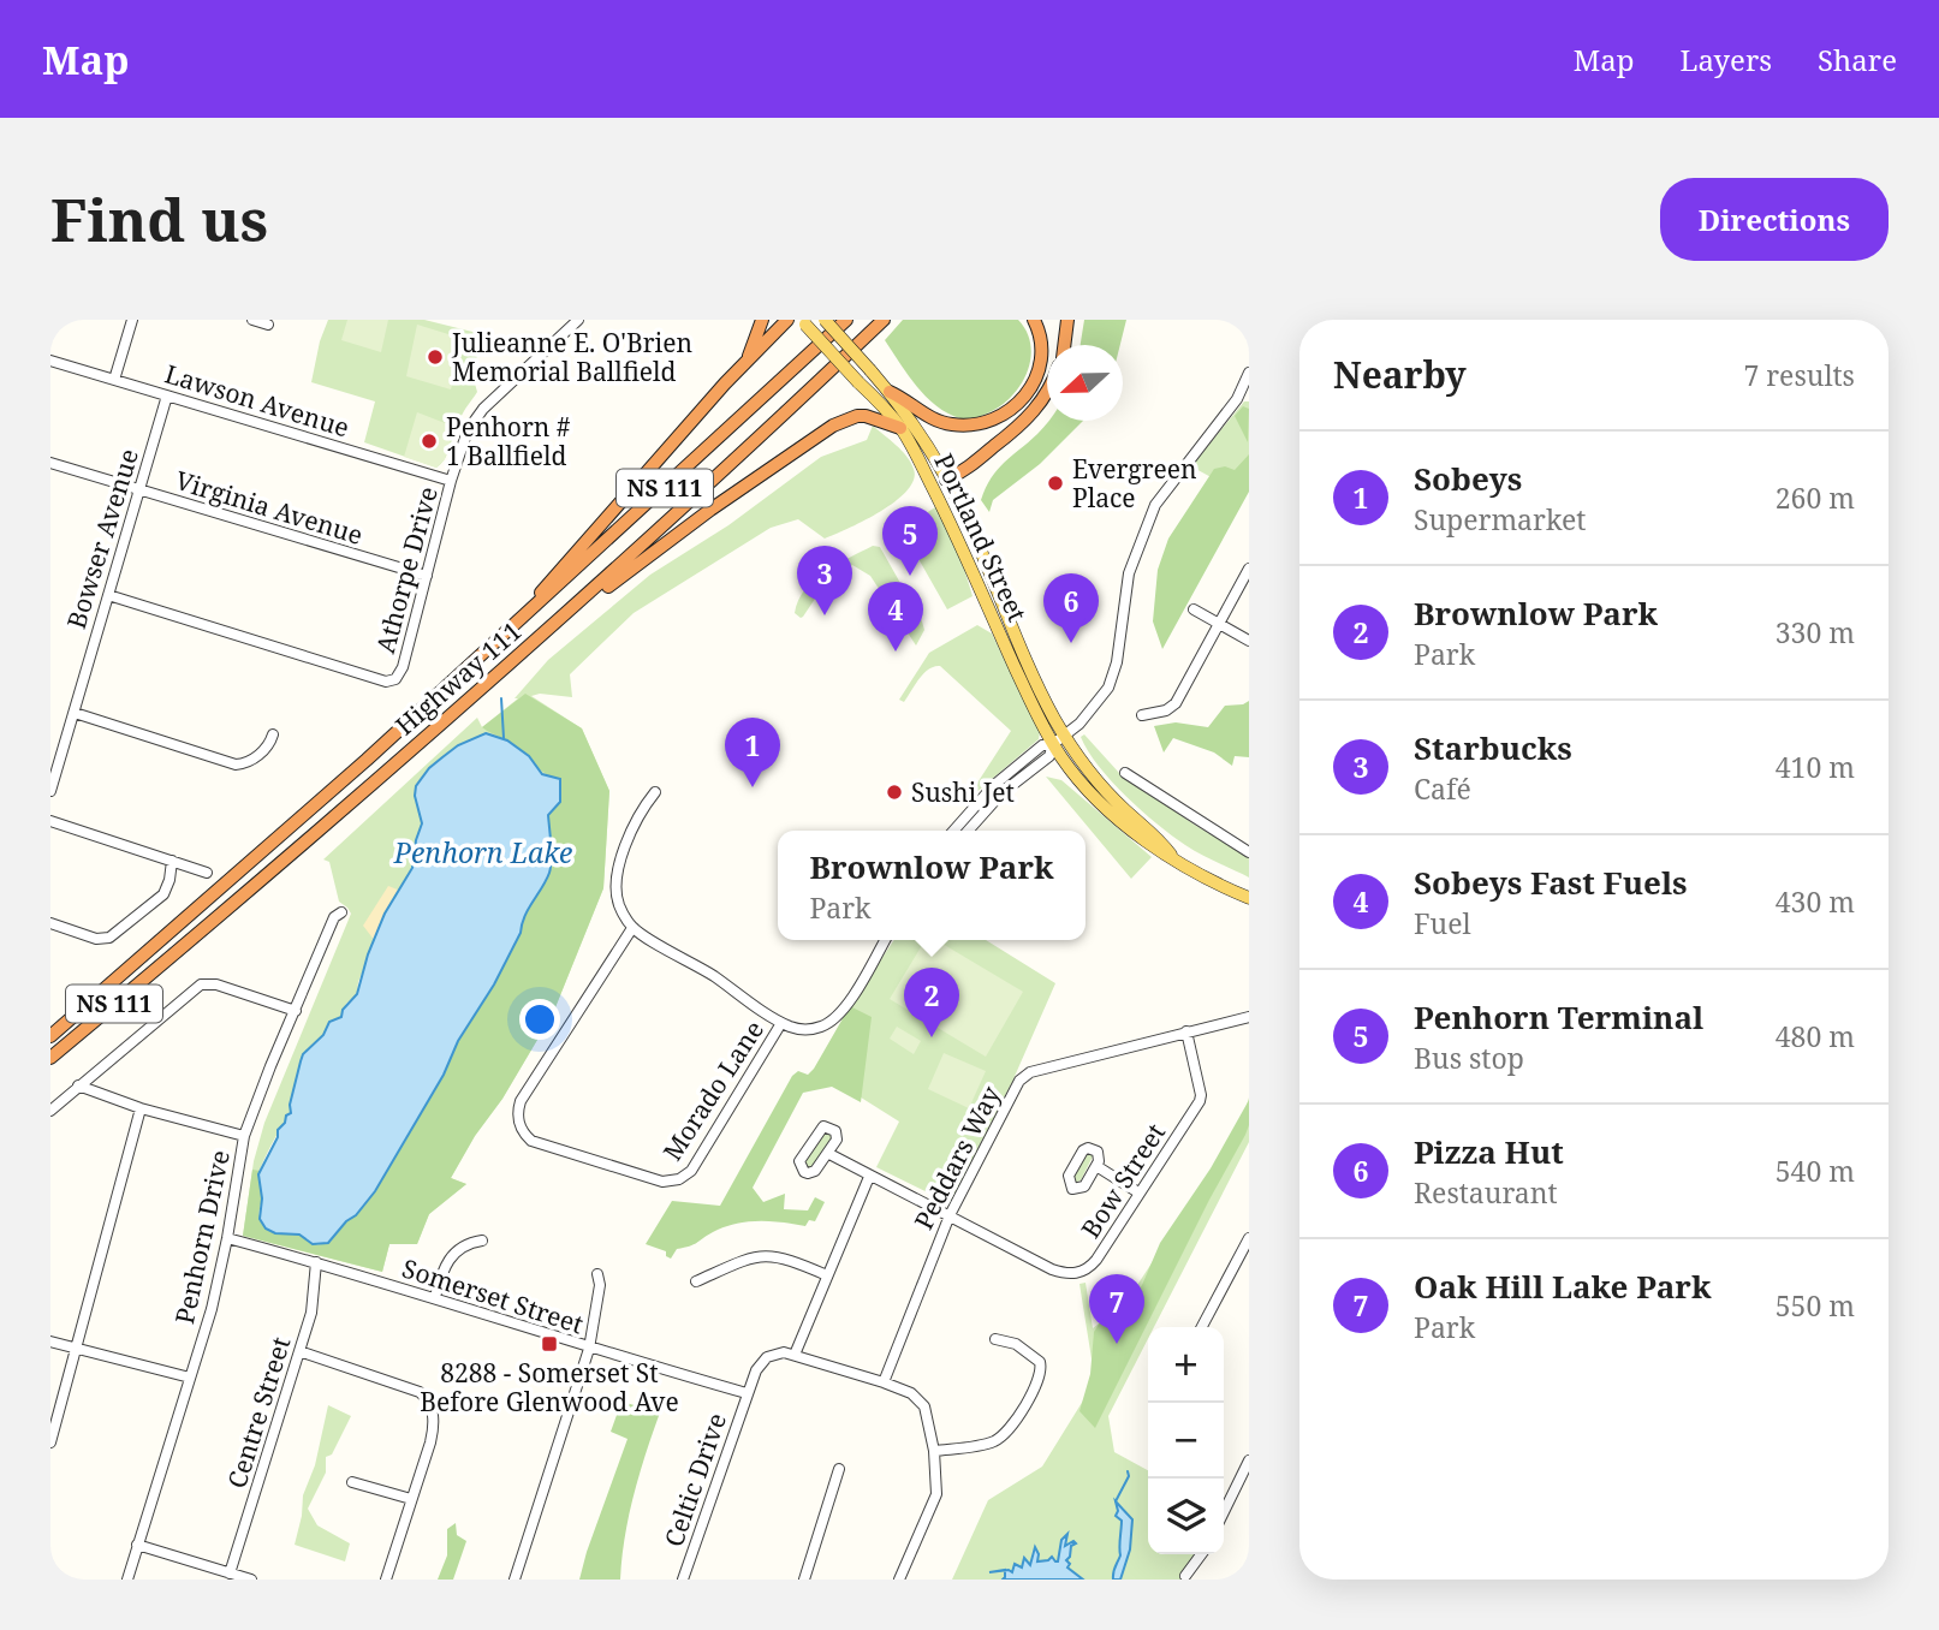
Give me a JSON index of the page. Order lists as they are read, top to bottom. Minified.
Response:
{"streets":{"highway":["NS 111","Highway 111"],"main road":["Portland Street"],"street":["Lawson Avenue","Virginia Avenue","Bowser Avenue","Athorpe Drive","Morado Lane","Peddars Way","Bow Street","Penhorn Drive","Somerset Street","Centre Street","Celtic Drive"]},"crossings":[["Lawson Avenue","Bowser Avenue"],["Lawson Avenue","Athorpe Drive"],["Virginia Avenue","Bowser Avenue"],["Virginia Avenue","Athorpe Drive"],["Bowser Avenue","Athorpe Drive"],["Peddars Way","Bow Street"],["Penhorn Drive","Somerset Street"],["Somerset Street","Centre Street"],["Somerset Street","Celtic Drive"]],"water":["Penhorn Lake"],"places":{"other":["Julieanne E. O'Brien Memorial Ballfield","Penhorn # 1 Ballfield","Evergreen Place","Sushi Jet"],"transit":["8288 - Somerset St Before Glenwood Ave"]},"north":"left","page":{"header":"Map","nav":["Map","Layers","Share"],"buttons":"Directions","title":"Find us","heading":["Nearby","7 results"],"list":[{"mark":"1","name":"Sobeys","note":"Supermarket","value":"260 m"},{"mark":"2","name":"Brownlow Park","note":"Park","value":"330 m"},{"mark":"3","name":"Starbucks","note":"Café","value":"410 m"},{"mark":"4","name":"Sobeys Fast Fuels","note":"Fuel","value":"430 m"},{"mark":"5","name":"Penhorn Terminal","note":"Bus stop","value":"480 m"},{"mark":"6","name":"Pizza Hut","note":"Restaurant","value":"540 m"},{"mark":"7","name":"Oak Hill Lake Park","note":"Park","value":"550 m"}],"pins":["5","3","6","4","1","2","7"],"popup":["Brownlow Park","Park"],"map_buttons":["+","−"]}}
